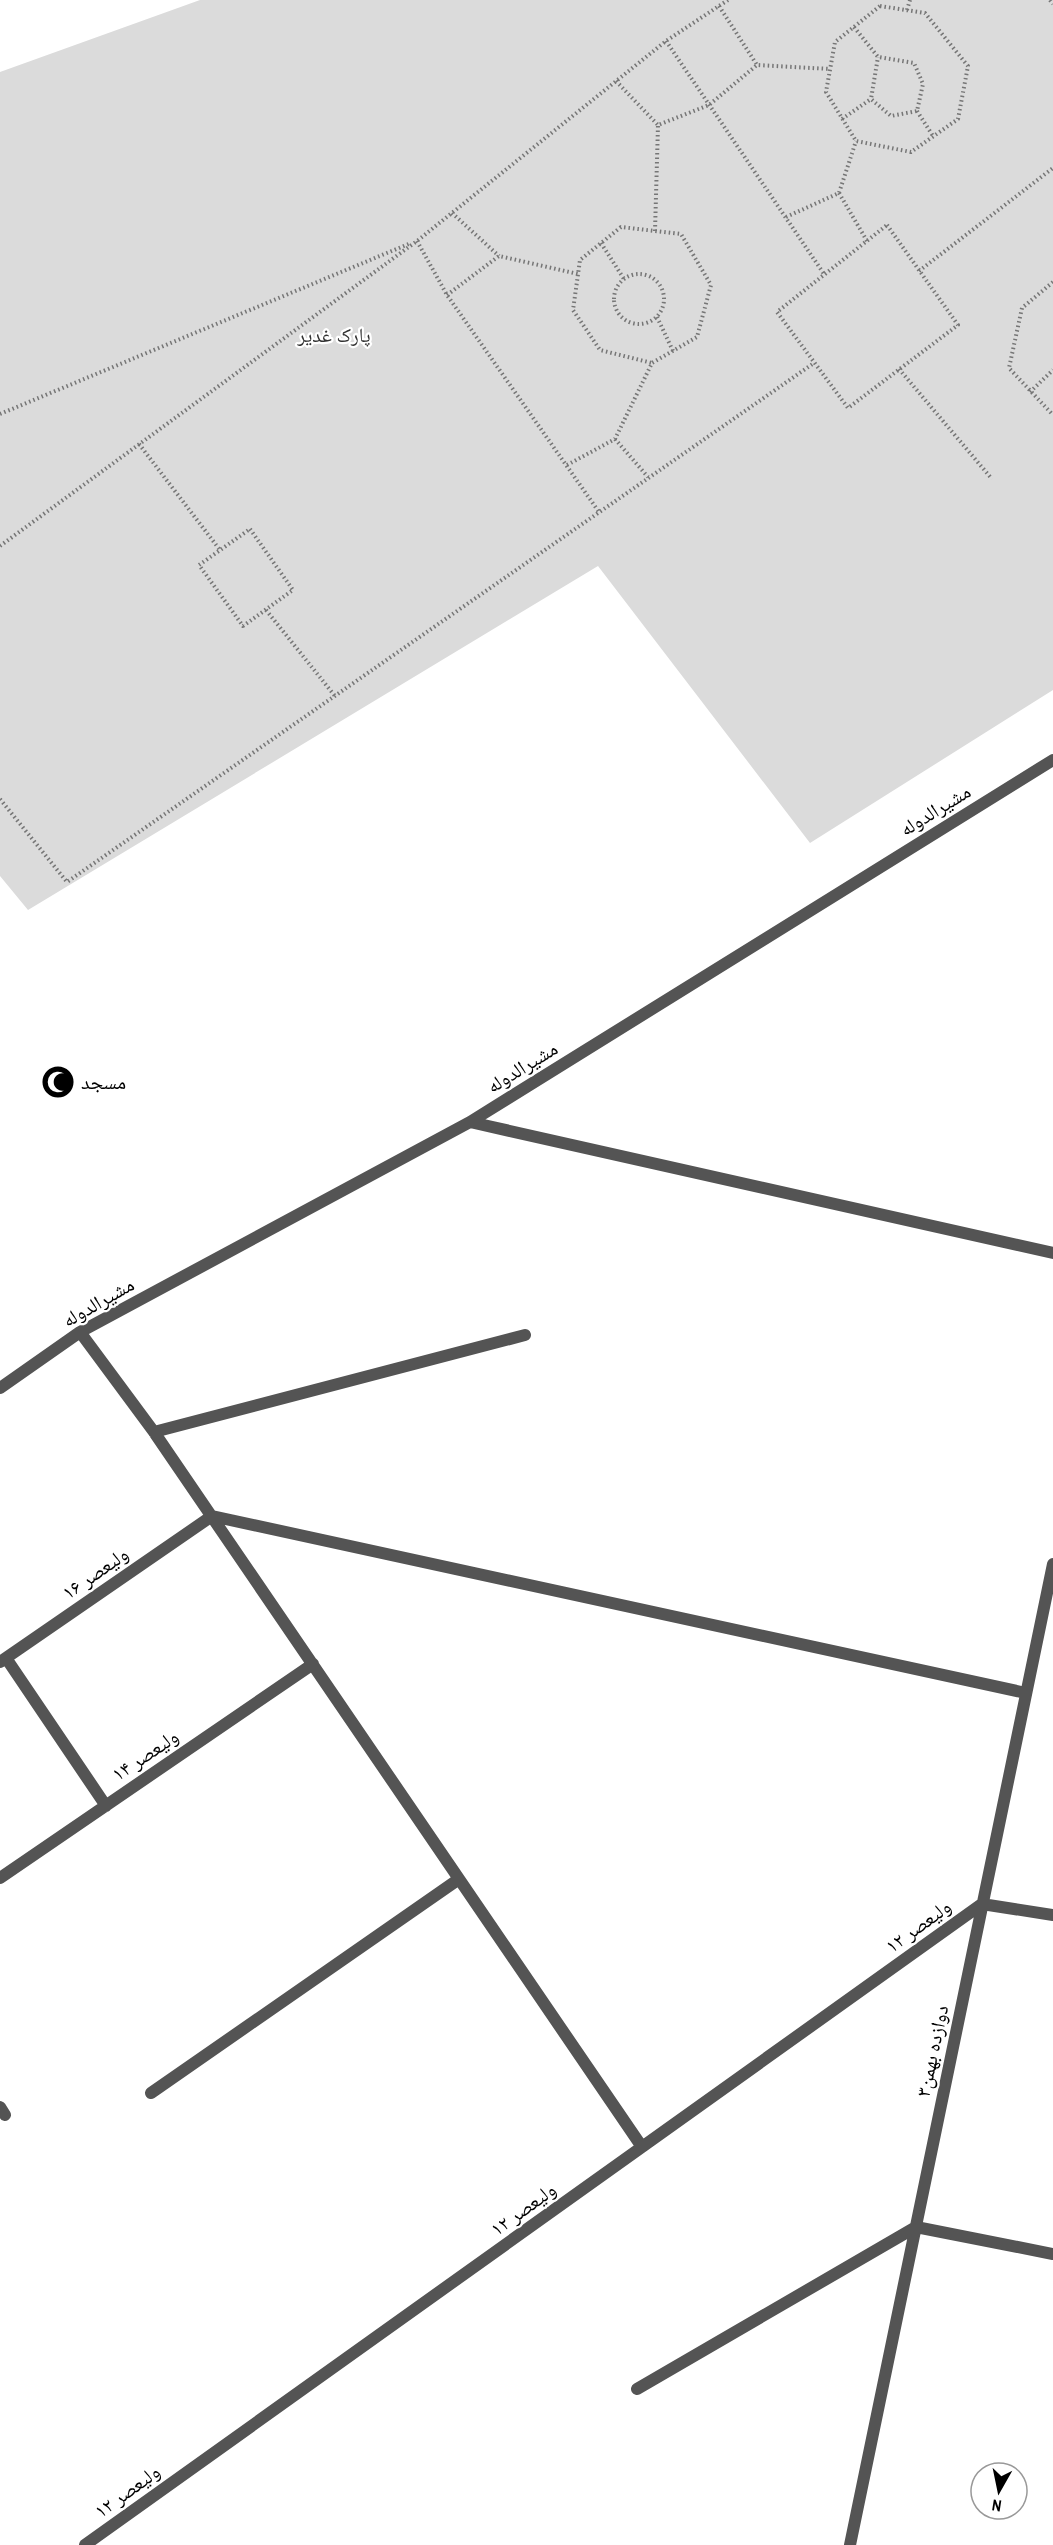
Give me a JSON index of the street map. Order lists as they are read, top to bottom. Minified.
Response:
{"streets":{"street":["مشیرالدوله","ولیعصر ۱۶","ولیعصر ۱۴","ولیعصر ۱۲","دوازده بهمن۳"]},"crossings":[["ولیعصر ۱۲","دوازده بهمن۳"]],"parks":["پارک غدیر"],"places":{"mosque":["مسجد"]},"north":"bottom"}
